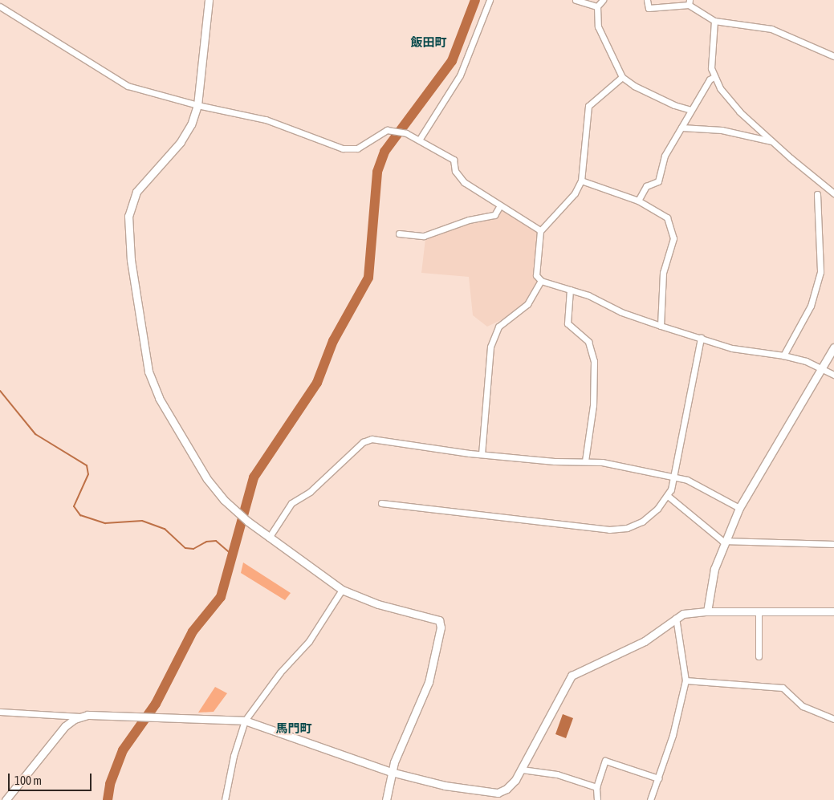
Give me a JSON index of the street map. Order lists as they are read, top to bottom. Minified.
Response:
{"districts":["飯田町","馬門町"],"scale_bar":"100 m"}
